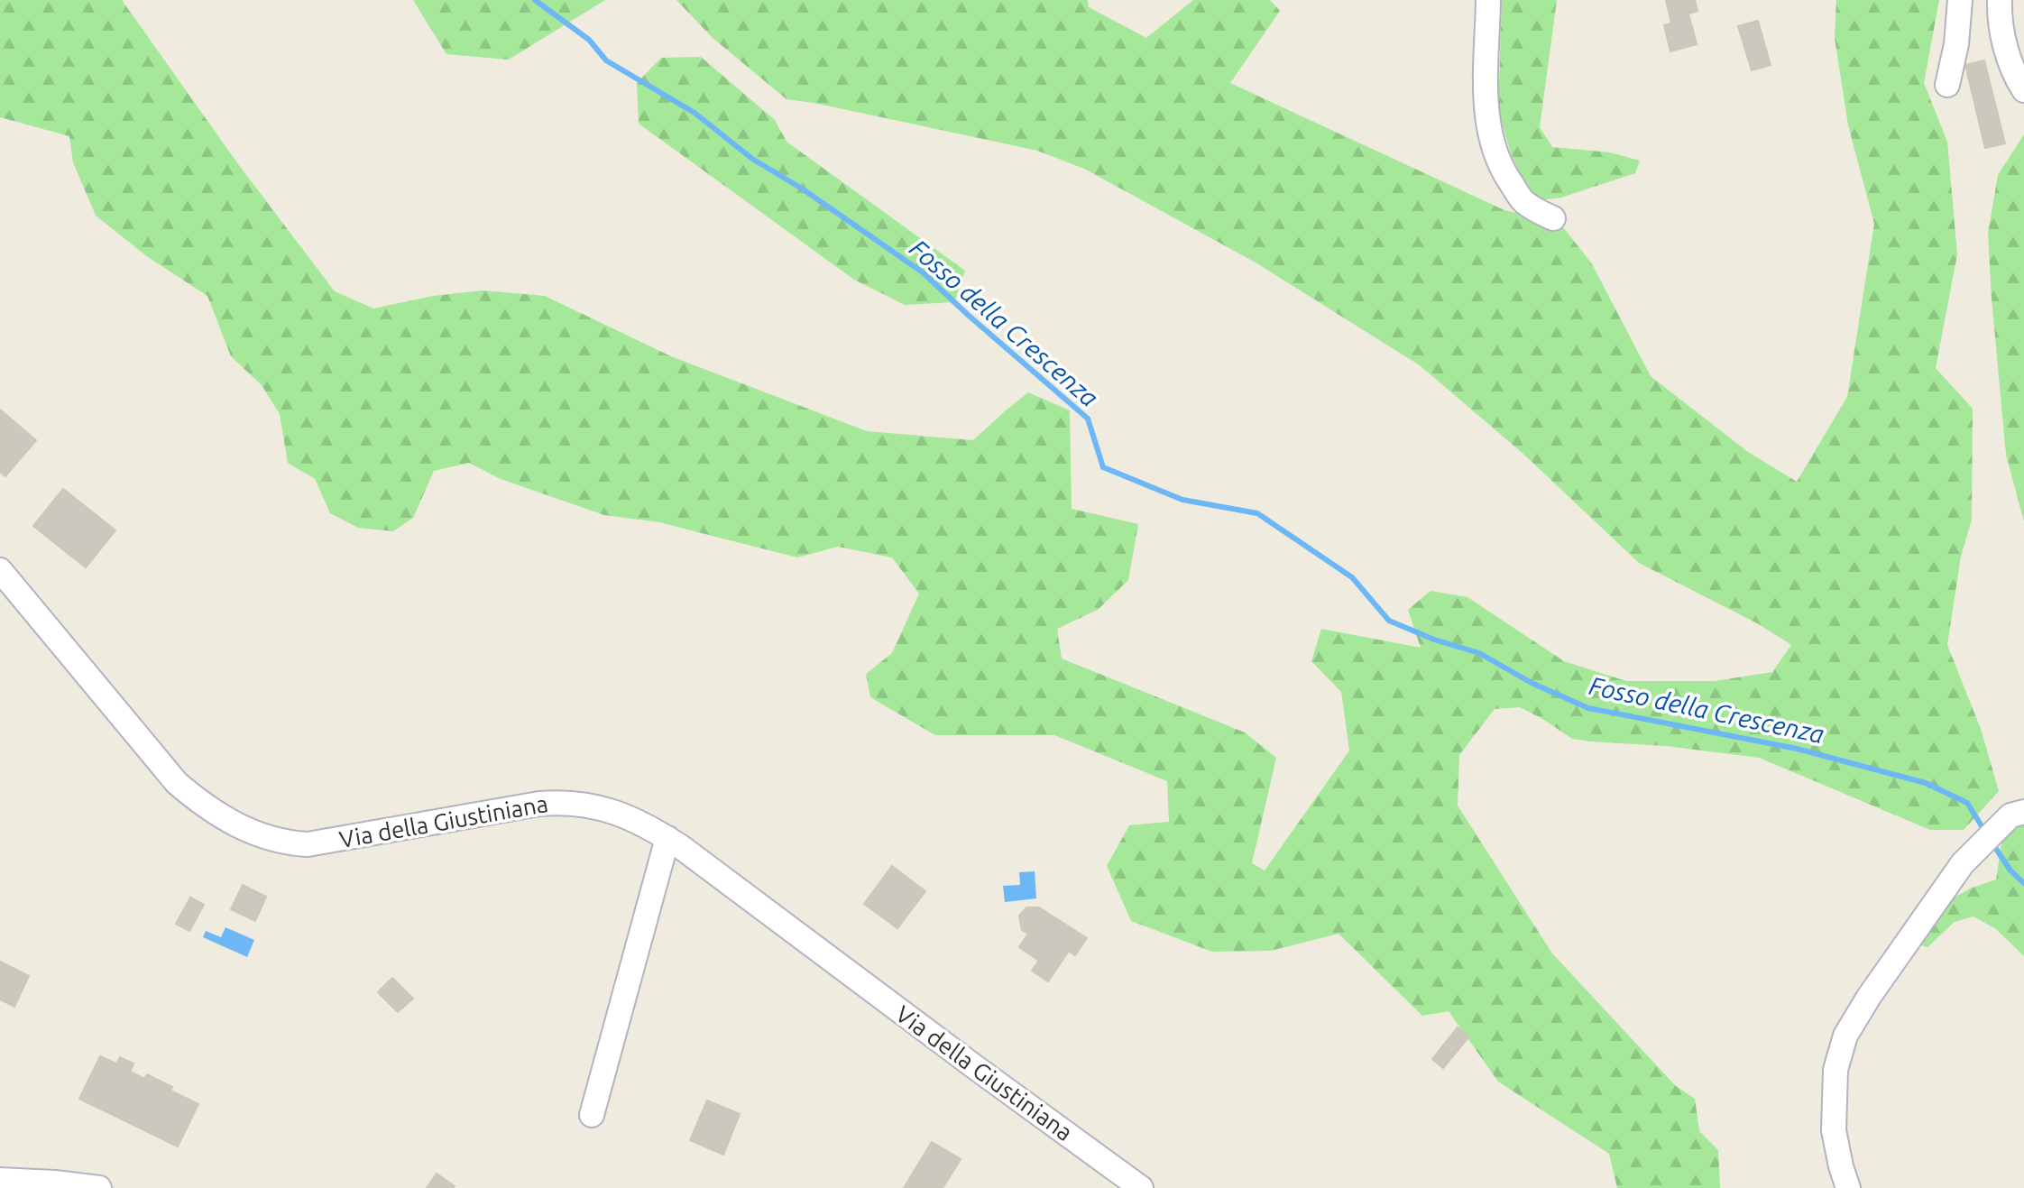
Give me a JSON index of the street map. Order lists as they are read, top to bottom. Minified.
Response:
{"streets":{"street":["Via della Giustiniana"]},"water":["Fosso della Crescenza"]}
